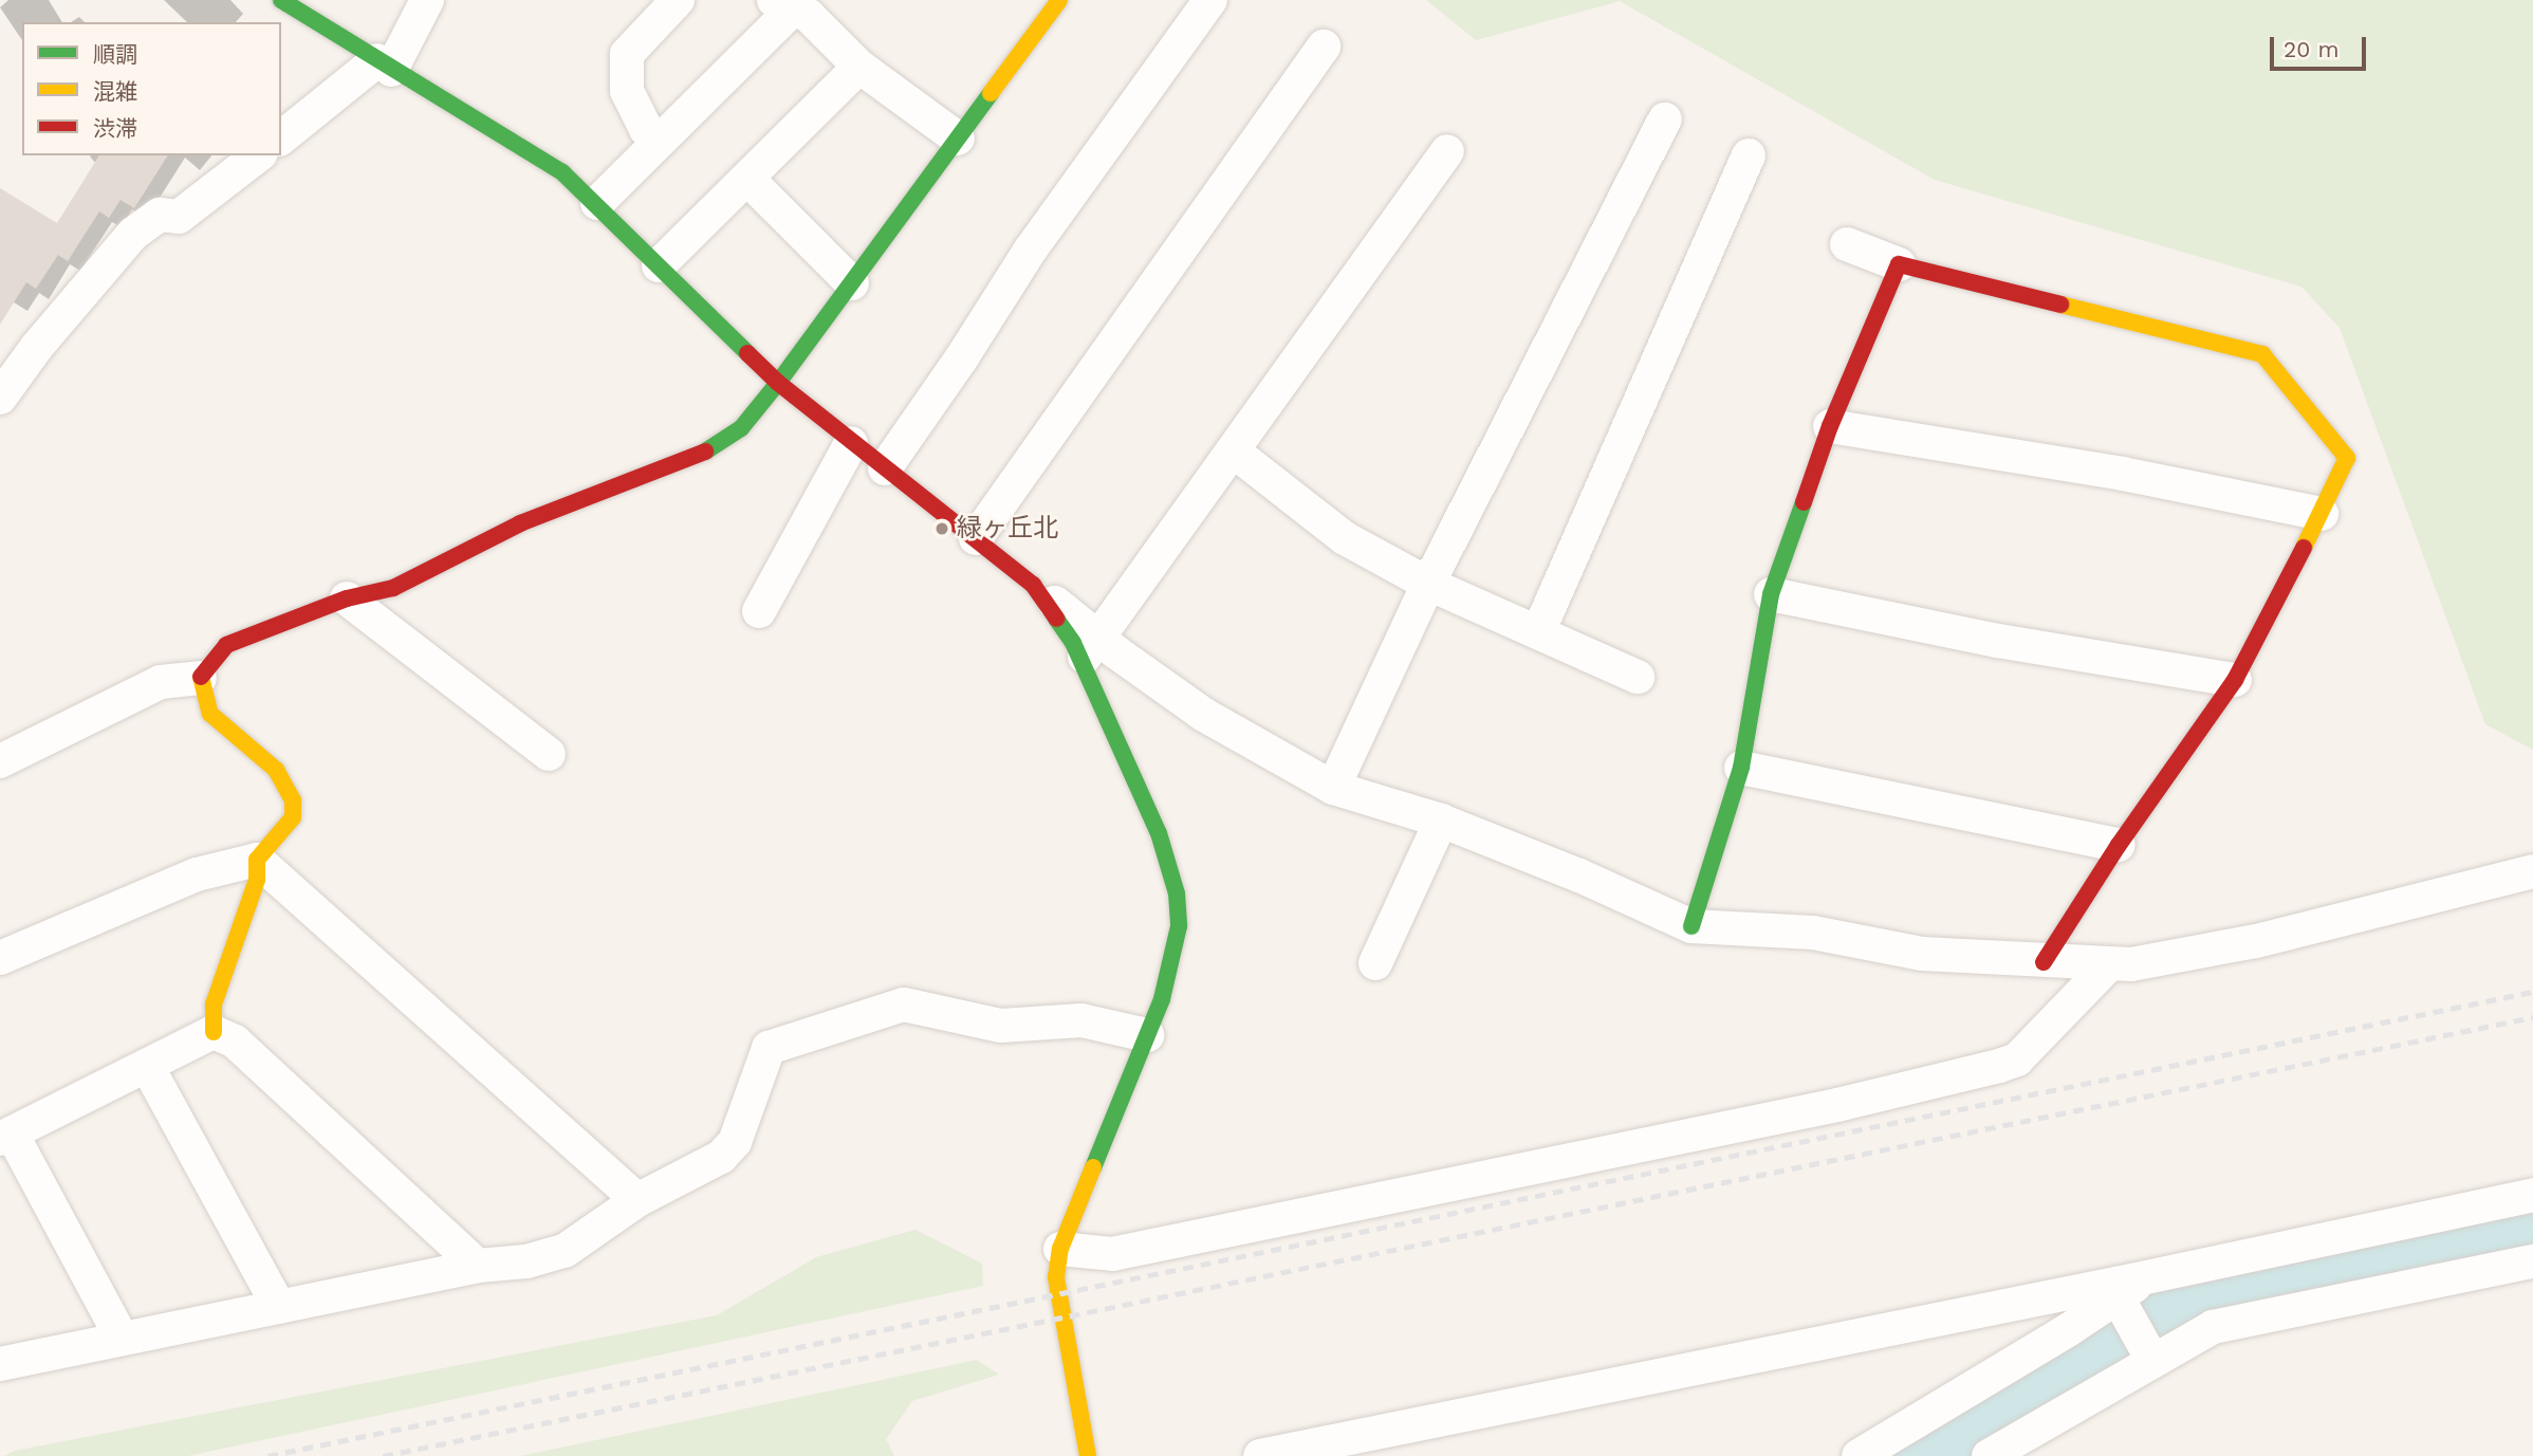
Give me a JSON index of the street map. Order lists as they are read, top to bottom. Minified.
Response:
{"places":["緑ヶ丘北"],"legend":["順調","混雑","渋滞"],"scale_bar":"20 m"}
